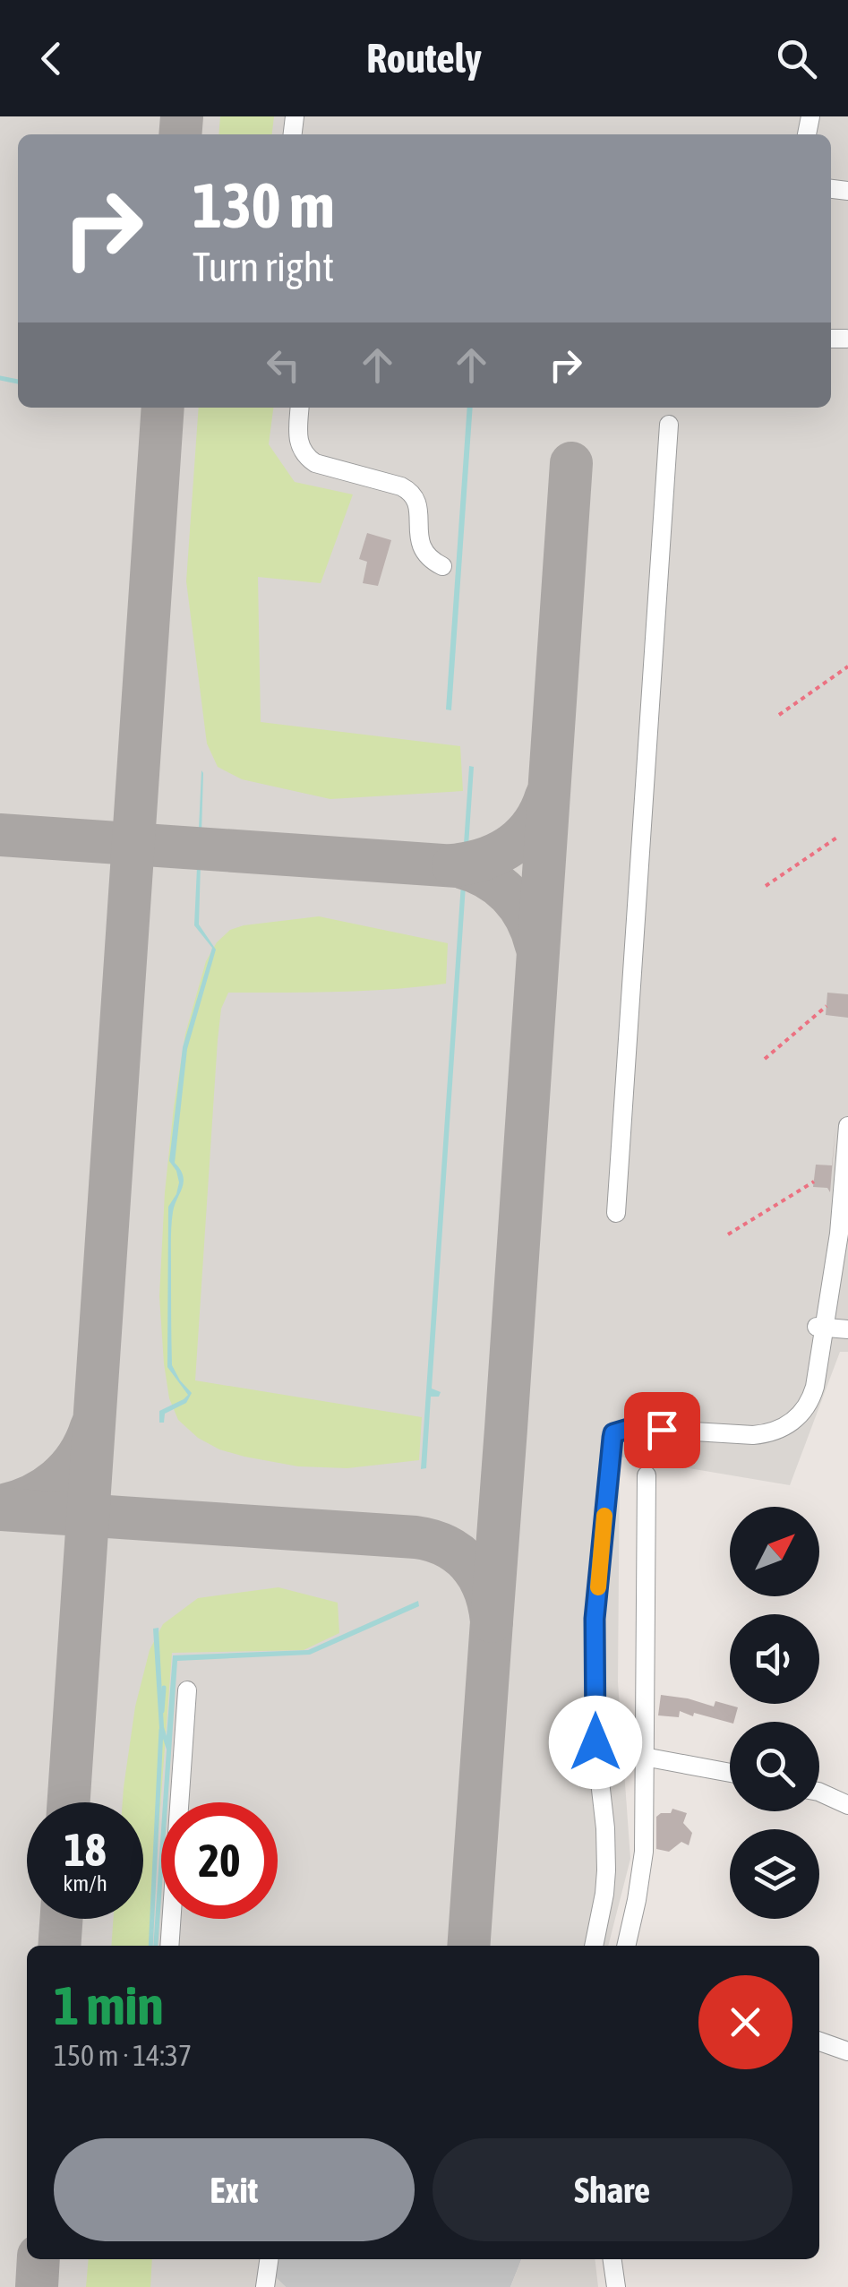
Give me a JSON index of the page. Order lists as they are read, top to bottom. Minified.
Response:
{"north":"top right","page":{"header":"Routely","turn":["130 m","Turn right"],"speed":"18 km/h","limit":"20","heading":["1 min","150 m · 14:37"],"buttons":["Exit","Share"]}}
